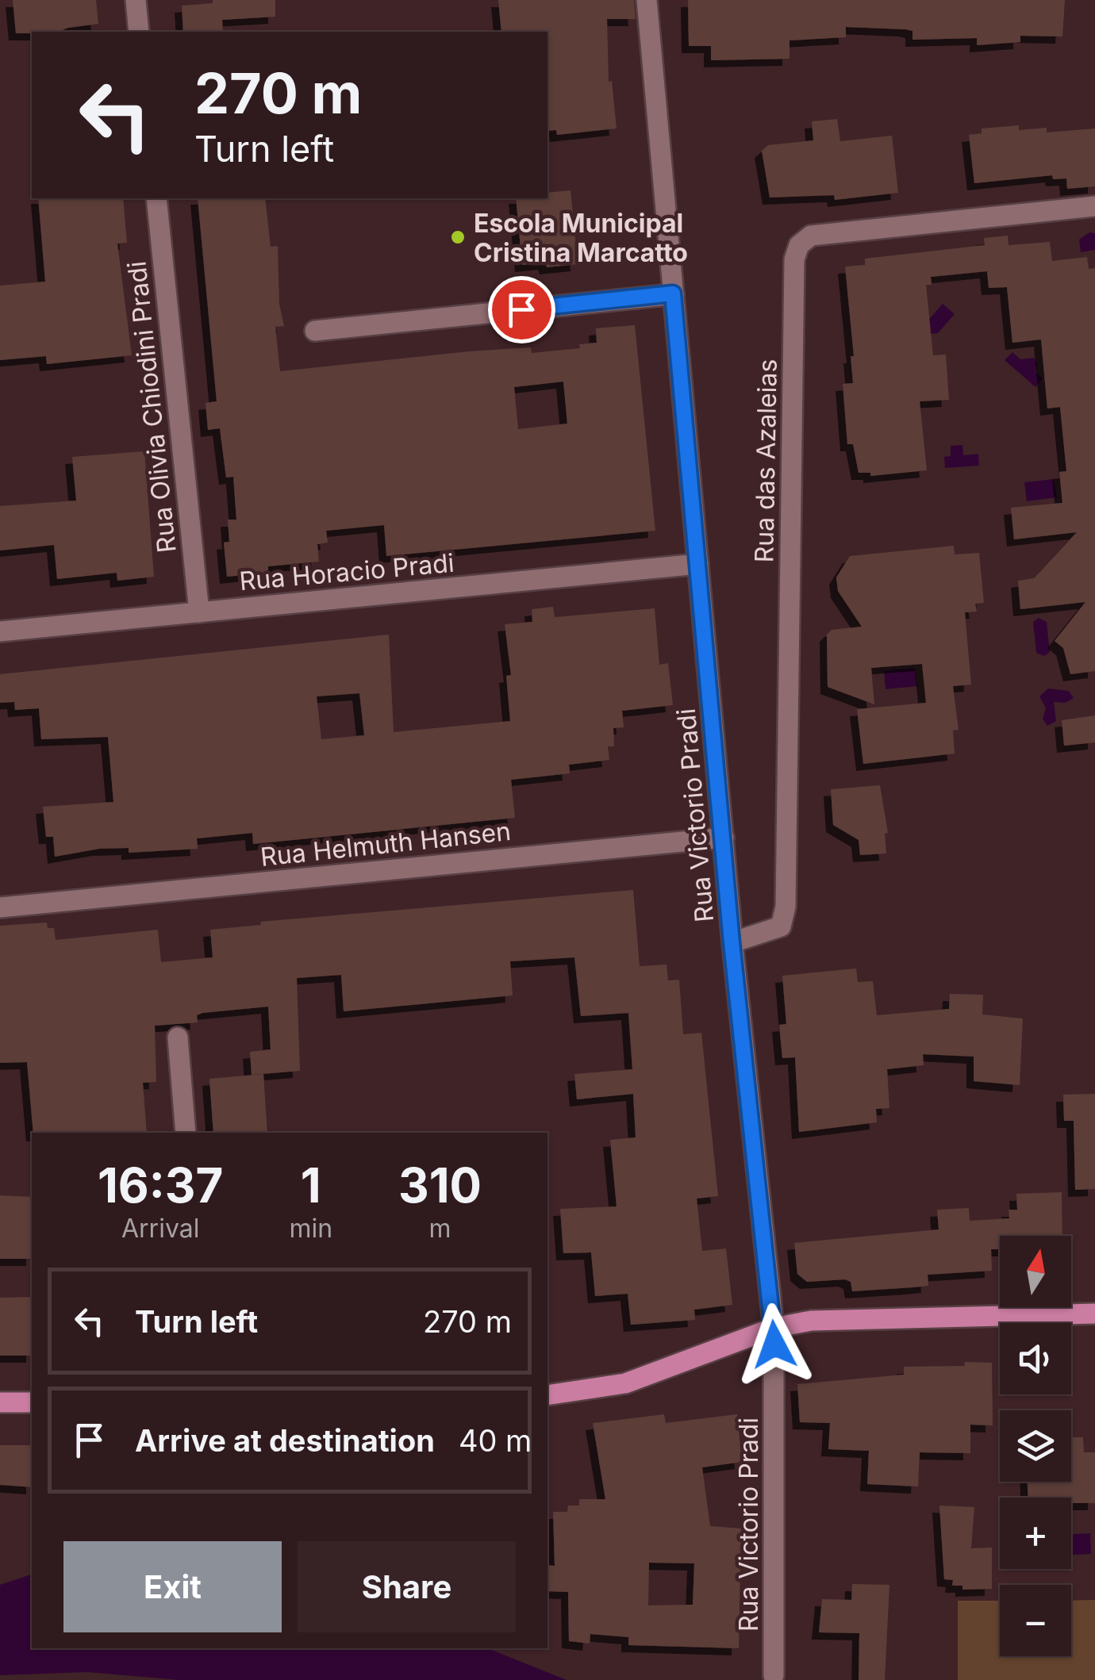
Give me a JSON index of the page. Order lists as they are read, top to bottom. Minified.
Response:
{"streets":{"street":["Rua Olivia Chiodini Pradi","Rua das Azaleias","Rua Horacio Pradi","Rua Victorio Pradi","Rua Helmuth Hansen"]},"crossings":[["Rua Olivia Chiodini Pradi","Rua Horacio Pradi"],["Rua das Azaleias","Rua Victorio Pradi"],["Rua Horacio Pradi","Rua Victorio Pradi"],["Rua Victorio Pradi","Rua Helmuth Hansen"]],"places":["Escola Municipal Cristina Marcatto"],"north":"top","page":{"turn":["270 m","Turn left"],"eta":["16:37","Arrival","1","min","310","m"],"map_buttons":["+","−"],"list":[{"name":"Turn left","value":"270 m"},{"name":"Arrive at destination","value":"40 m"}],"buttons":["Exit","Share"]}}
